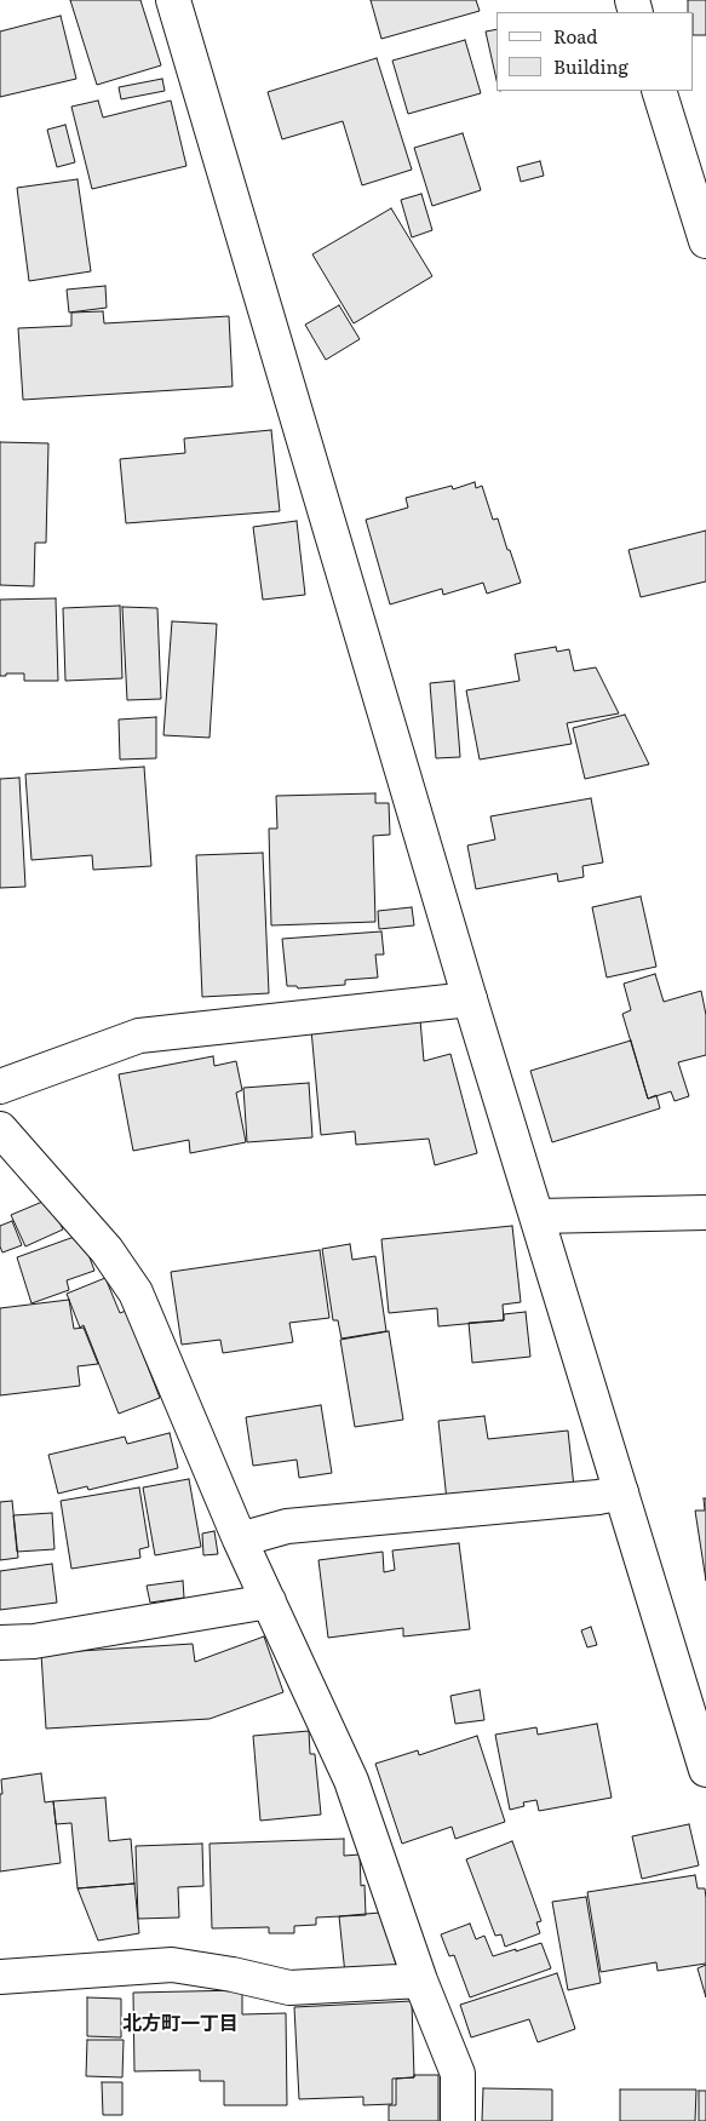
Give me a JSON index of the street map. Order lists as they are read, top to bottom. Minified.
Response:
{"districts":["北方町一丁目"],"legend":["Road","Building"]}
